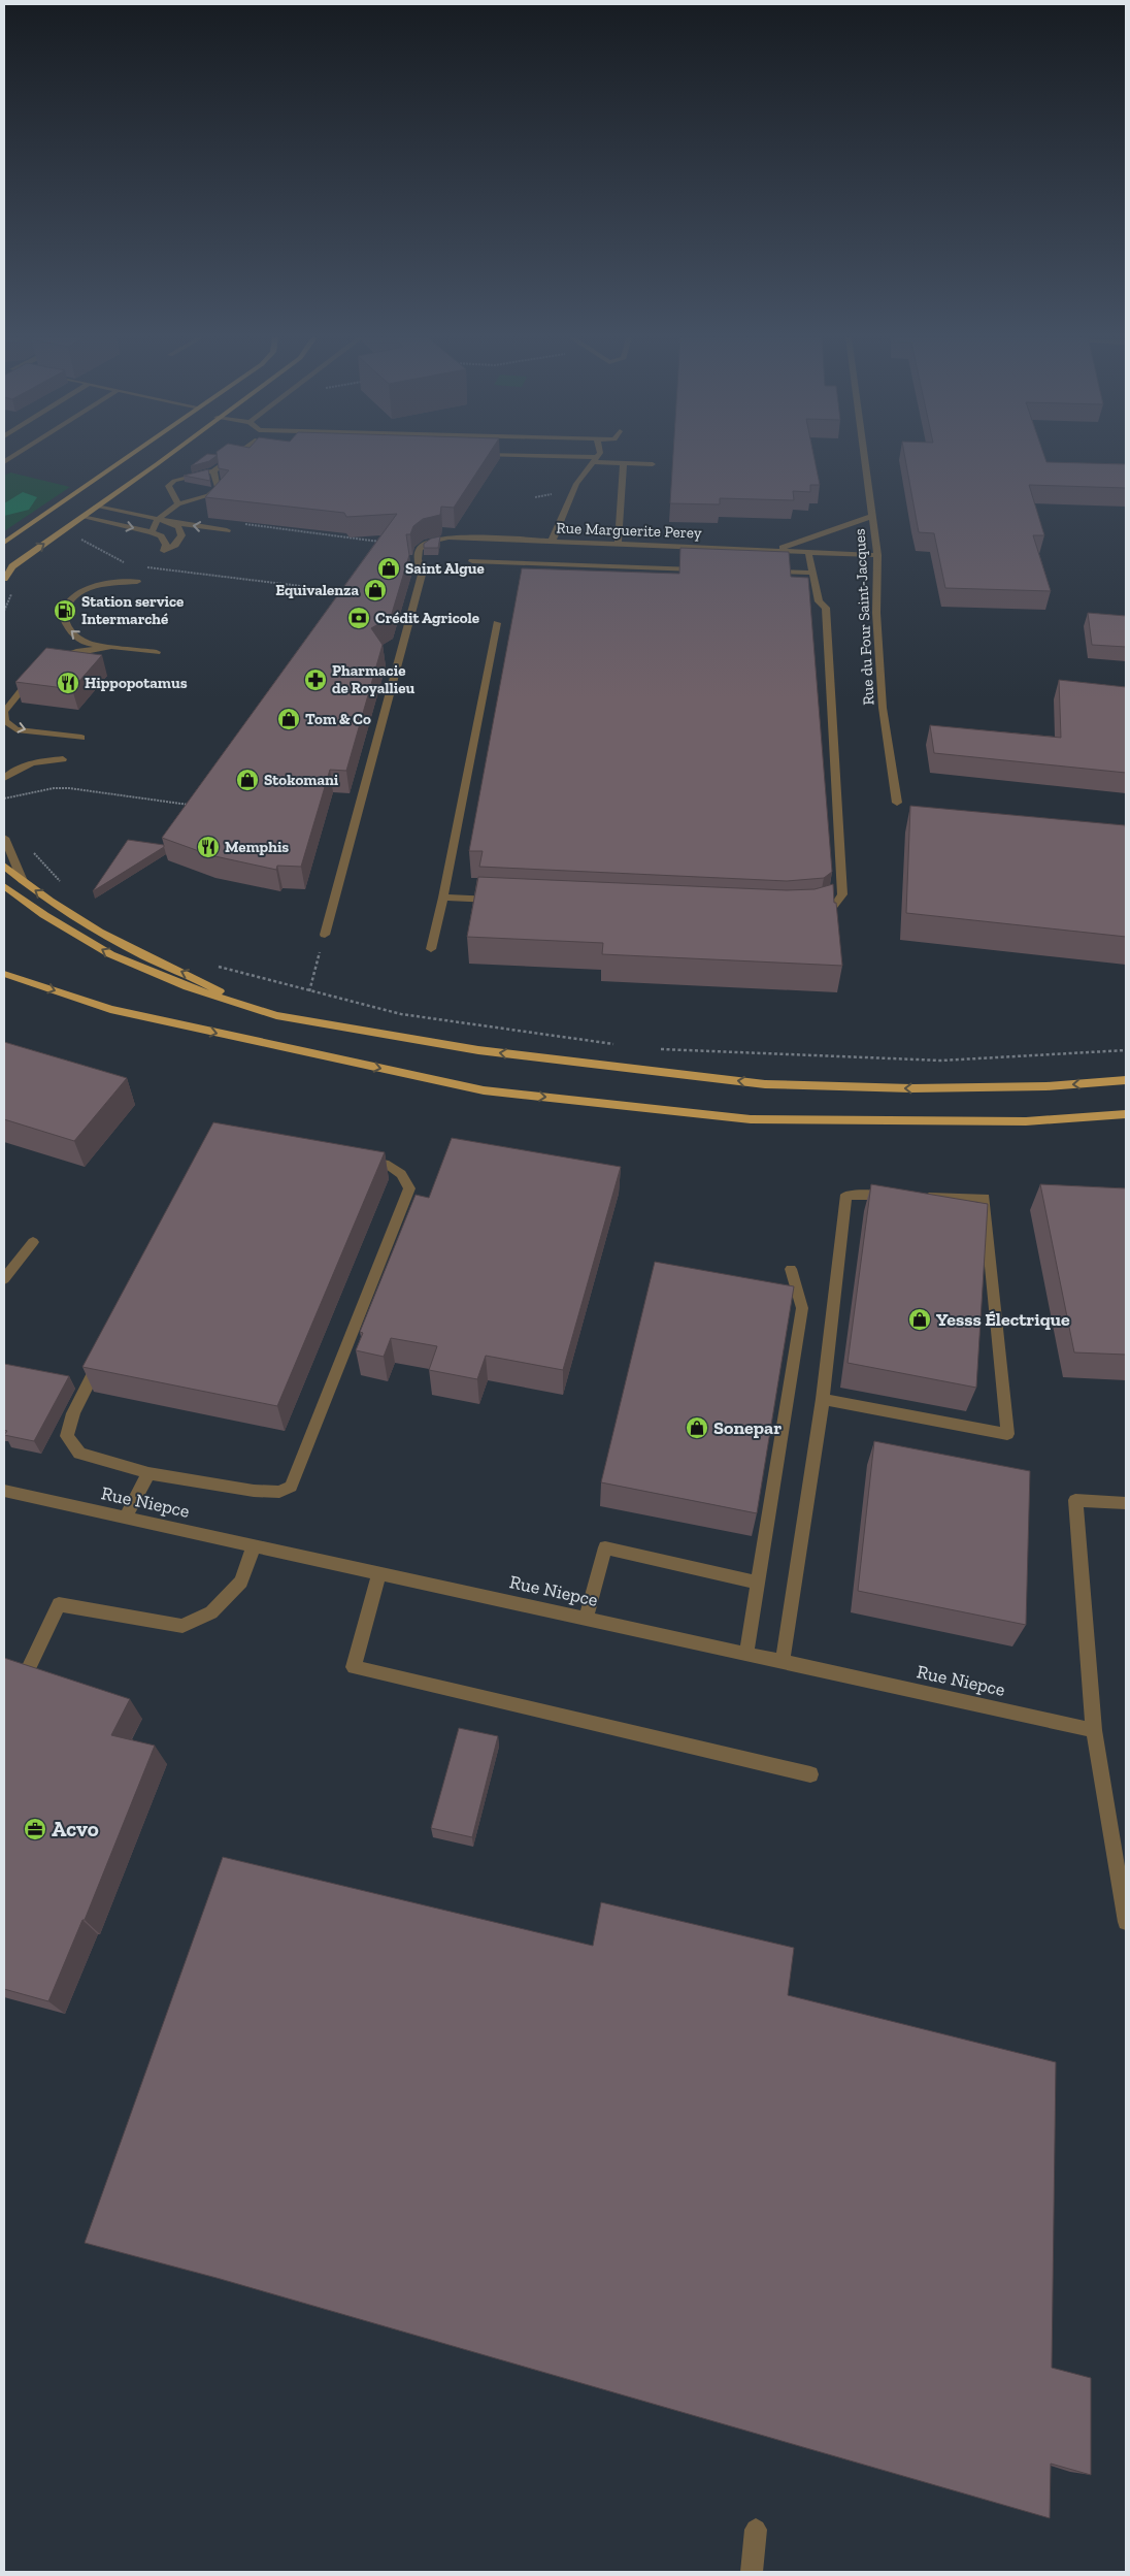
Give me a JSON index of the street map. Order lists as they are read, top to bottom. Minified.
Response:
{"streets":{"street":["Rue Marguerite Perey","Rue du Four Saint-Jacques","Rue Niepce"]},"crossings":[["Rue Marguerite Perey","Rue du Four Saint-Jacques"]],"places":{"shop":["Saint Algue","Equivalenza","Tom & Co","Stokomani","Yesss Électrique","Sonepar"],"fuel station":["Station service Intermarché"],"bank":["Crédit Agricole"],"pharmacy":["Pharmacie de Royallieu"],"restaurant":["Hippopotamus","Memphis"],"office":["Acvo"]}}
